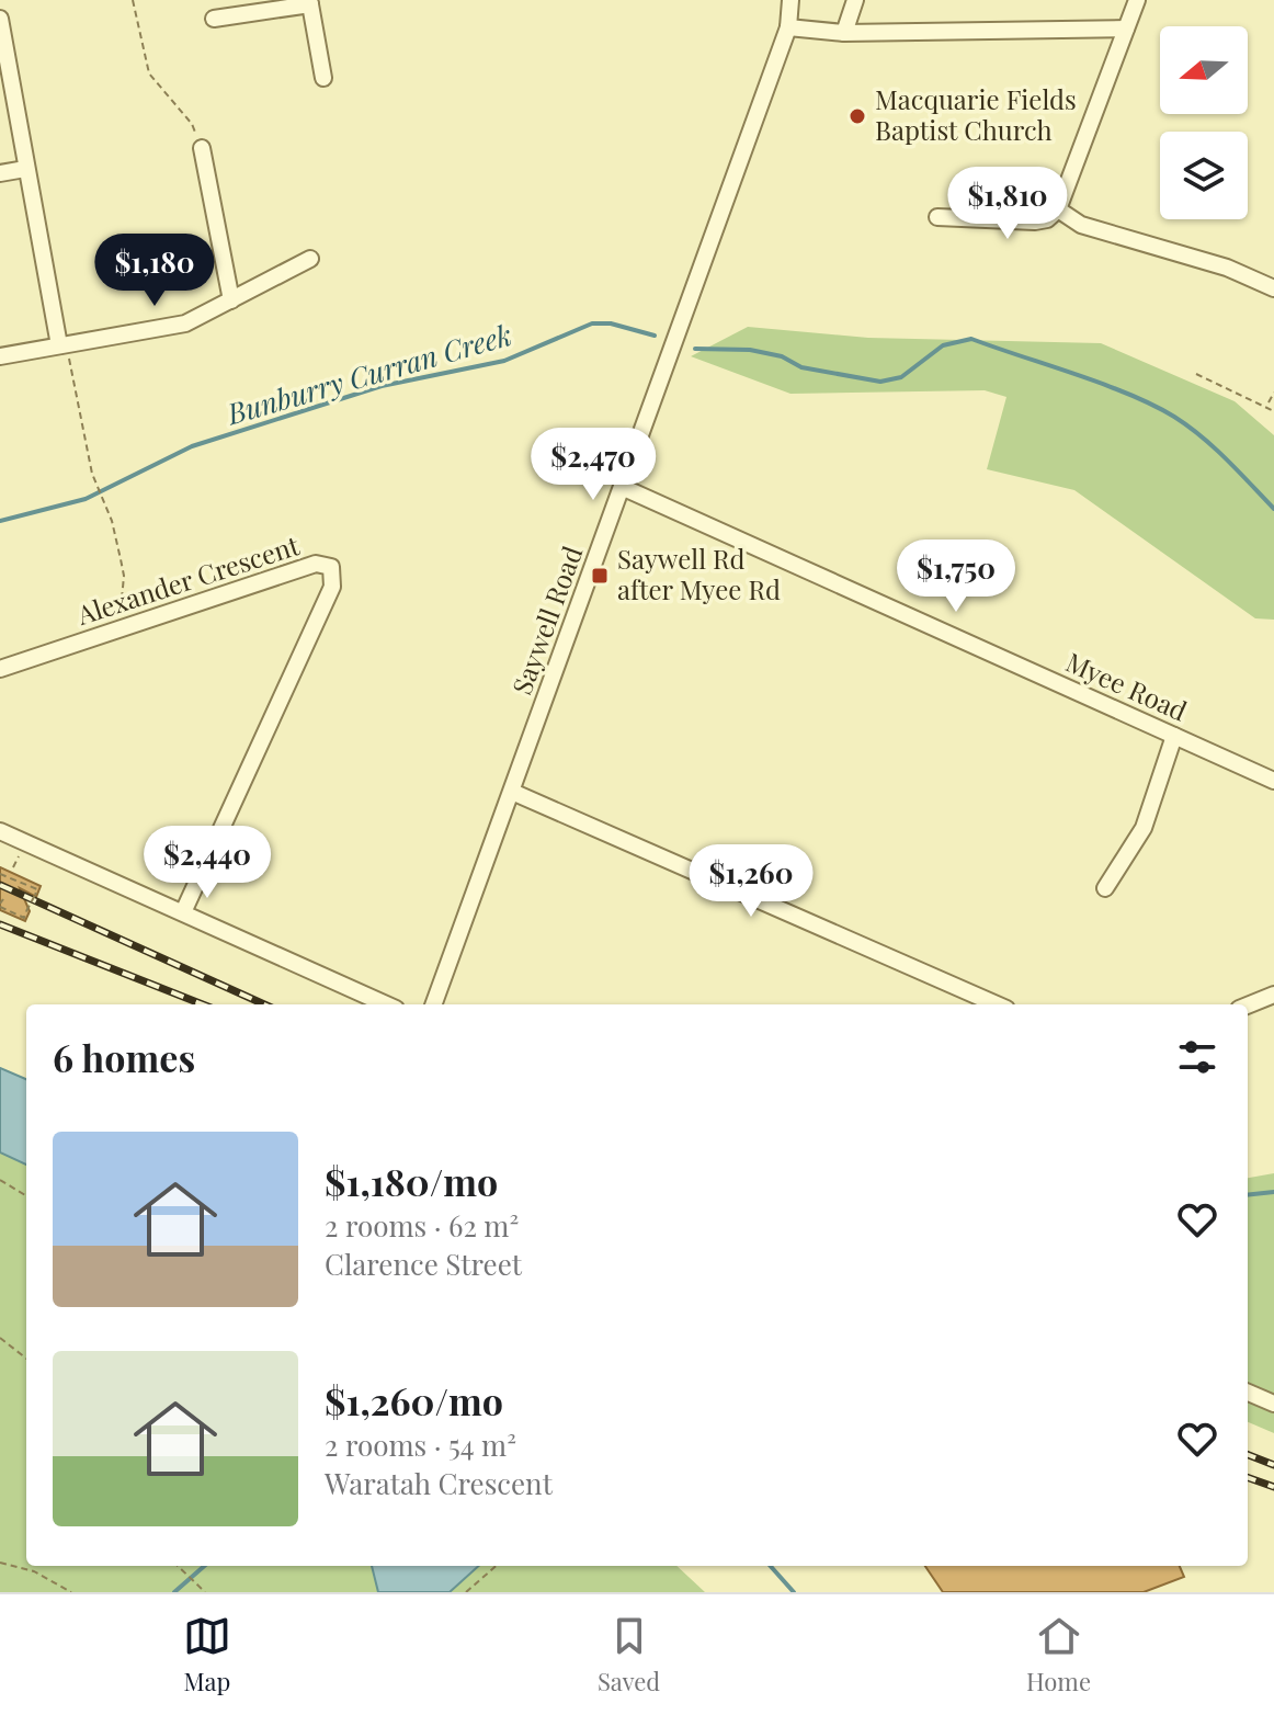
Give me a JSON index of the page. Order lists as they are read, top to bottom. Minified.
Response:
{"streets":{"street":["Alexander Crescent","Saywell Road","Myee Road"]},"crossings":[["Saywell Road","Myee Road"]],"water":["Bunburry Curran Creek"],"places":{"other":["Macquarie Fields Baptist Church"],"transit":["Saywell Rd after Myee Rd"]},"north":"left","page":{"price":["$1,810","$1,180","$2,470","$1,750","$2,440","$1,260"],"heading":"6 homes","list":[{"name":"$1,180/mo","note":"2 rooms · 62 m² · Clarence Street"},{"name":"$1,260/mo","note":"2 rooms · 54 m² · Waratah Crescent"}],"tabs":["Map","Saved","Home"]}}
